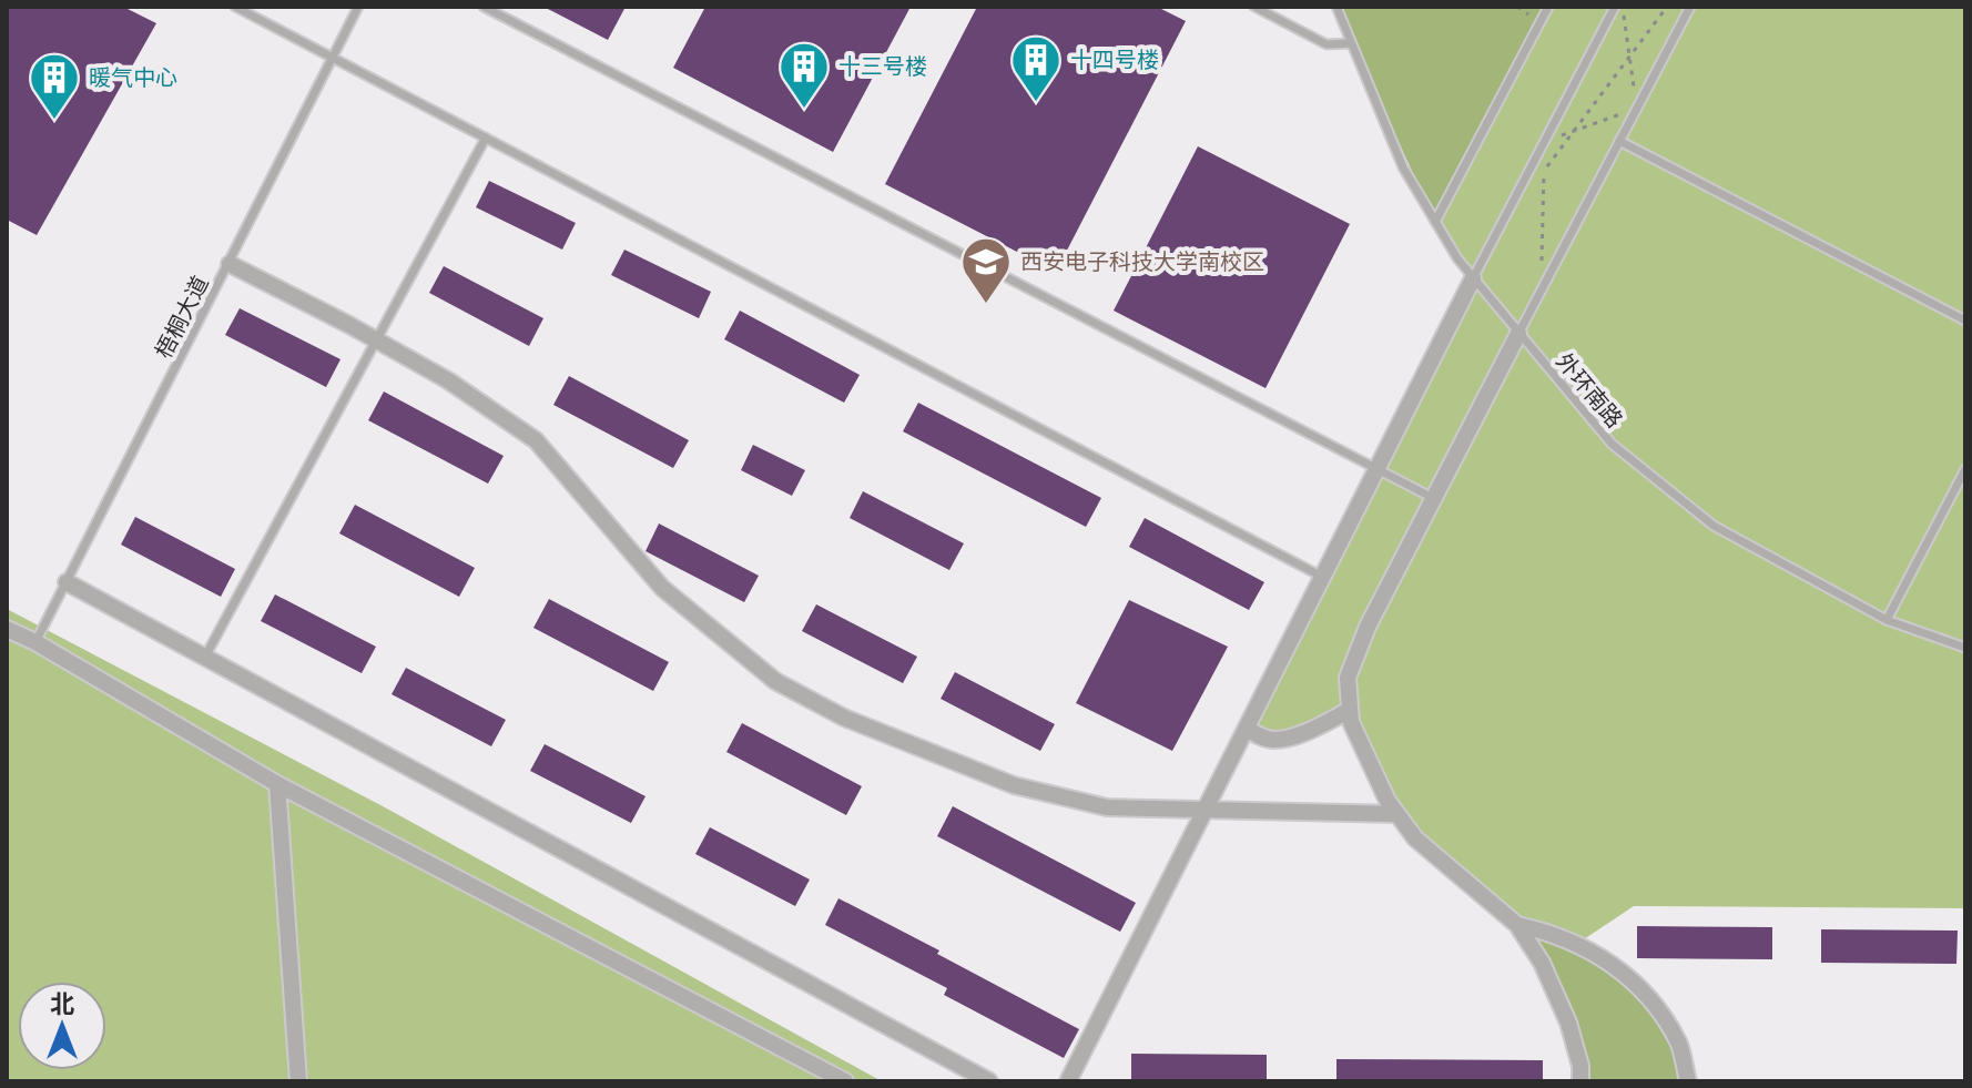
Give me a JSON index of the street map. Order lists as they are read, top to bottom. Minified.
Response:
{"streets":{"lane":["梧桐大道","外环南路"]},"places":{"building":["十四号楼","十三号楼","暖气中心"],"school or university":["西安电子科技大学南校区"]},"north":"top"}
